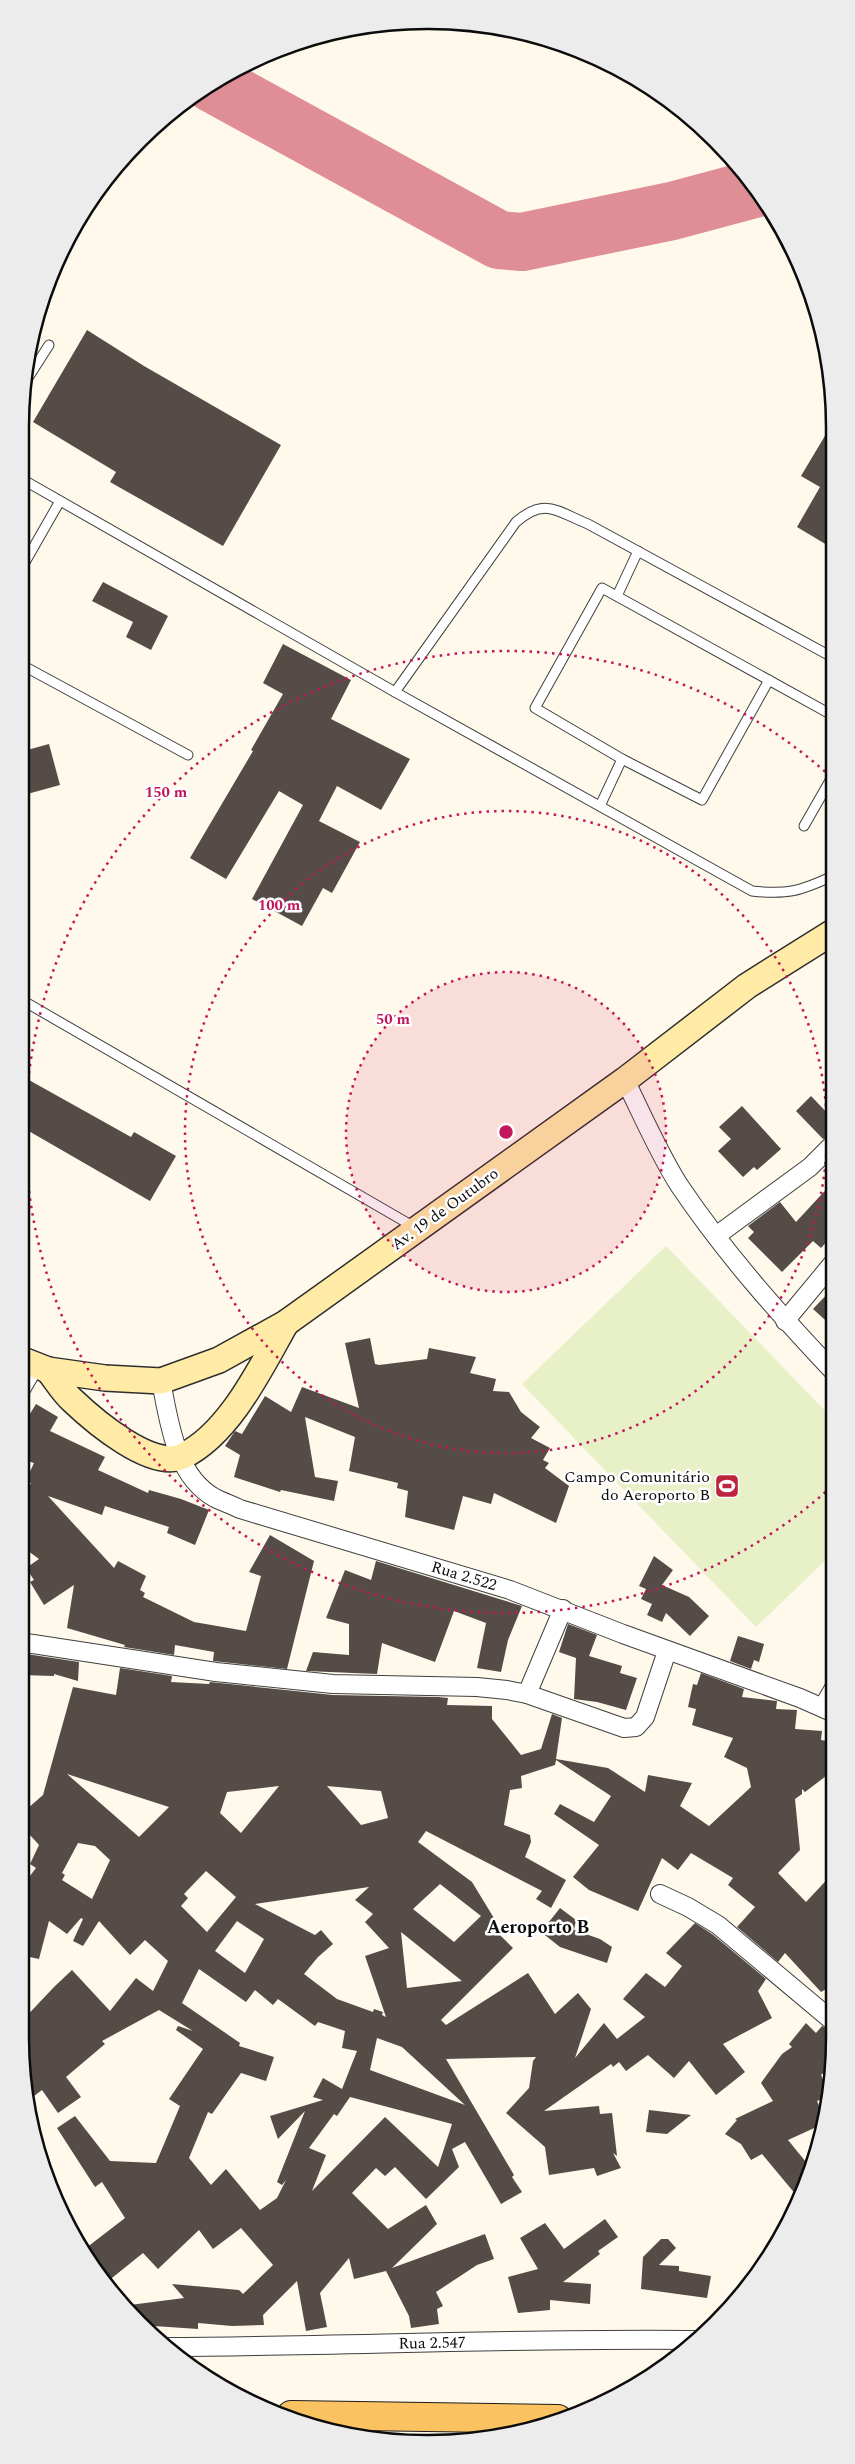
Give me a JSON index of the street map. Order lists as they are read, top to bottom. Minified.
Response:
{"streets":{"street":["Av. 19 de Outubro","Rua 2.522","Rua 2.547"]},"crossings":[["Av. 19 de Outubro","Rua 2.522"]],"districts":["Aeroporto B"],"places":{"sports":["Campo Comunitário do Aeroporto B"]},"rings":["150 m","100 m","50 m"]}
